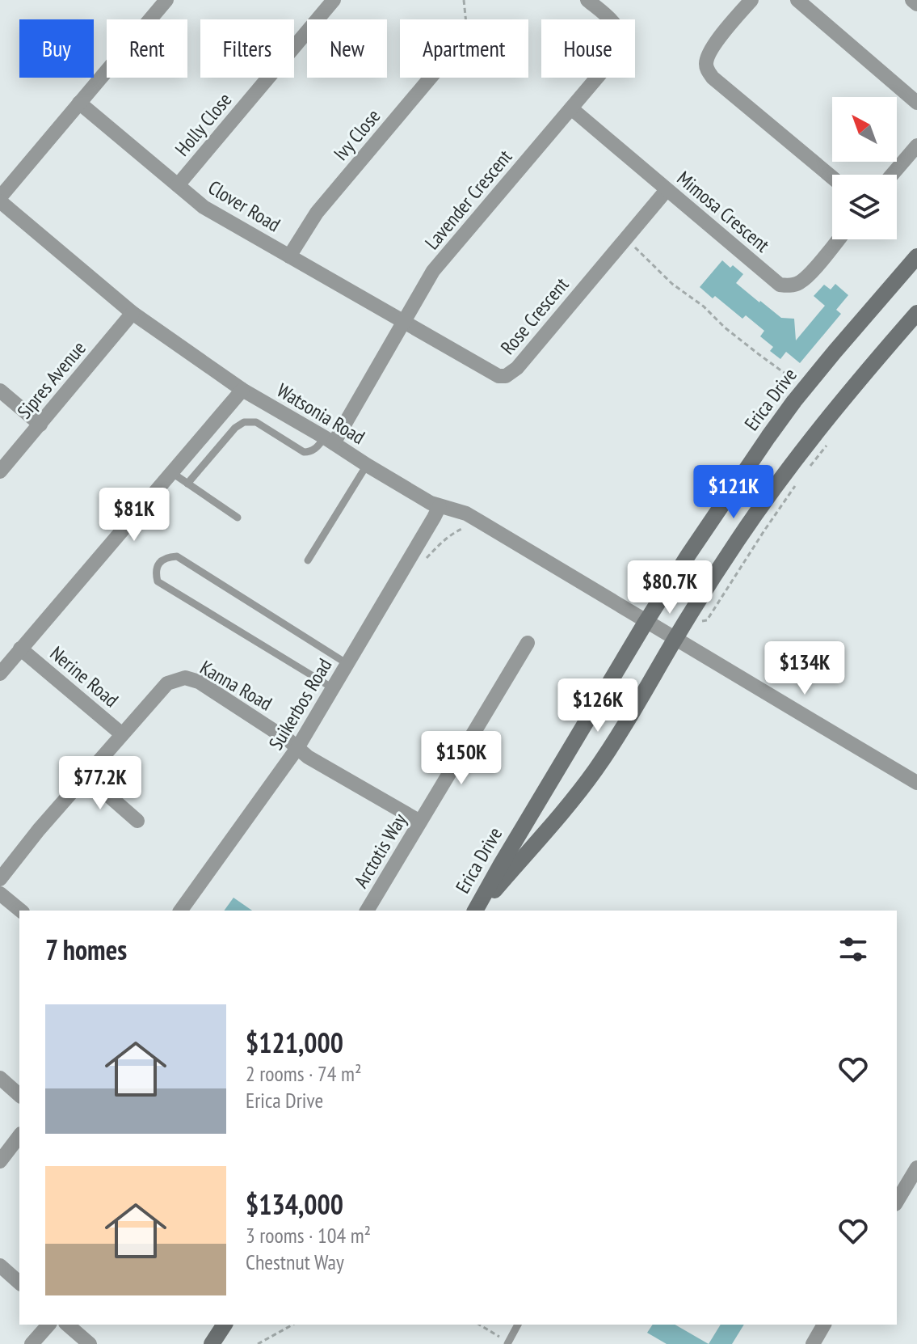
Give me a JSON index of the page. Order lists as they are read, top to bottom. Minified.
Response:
{"streets":{"main road":["Erica Drive"],"street":["Holly Close","Ivy Close","Lavender Crescent","Clover Road","Mimosa Crescent","Rose Crescent","Sipres Avenue","Watsonia Road","Nerine Road","Kanna Road","Suikerbos Road","Arctotis Way"]},"crossings":[["Holly Close","Clover Road"],["Ivy Close","Clover Road"],["Lavender Crescent","Clover Road"],["Lavender Crescent","Mimosa Crescent"],["Lavender Crescent","Rose Crescent"],["Lavender Crescent","Watsonia Road"],["Clover Road","Rose Crescent"],["Mimosa Crescent","Rose Crescent"],["Sipres Avenue","Watsonia Road"],["Erica Drive","Watsonia Road"],["Watsonia Road","Suikerbos Road"],["Nerine Road","Kanna Road"],["Kanna Road","Suikerbos Road"],["Kanna Road","Arctotis Way"]],"north":"top left","page":{"chip":["Buy","Rent","Filters","New","Apartment","House"],"price":["$121K","$81K","$80.7K","$134K","$126K","$150K","$77.2K"],"heading":"7 homes","list":[{"name":"$121,000","note":"2 rooms · 74 m² · Erica Drive"},{"name":"$134,000","note":"3 rooms · 104 m² · Chestnut Way"}]}}
